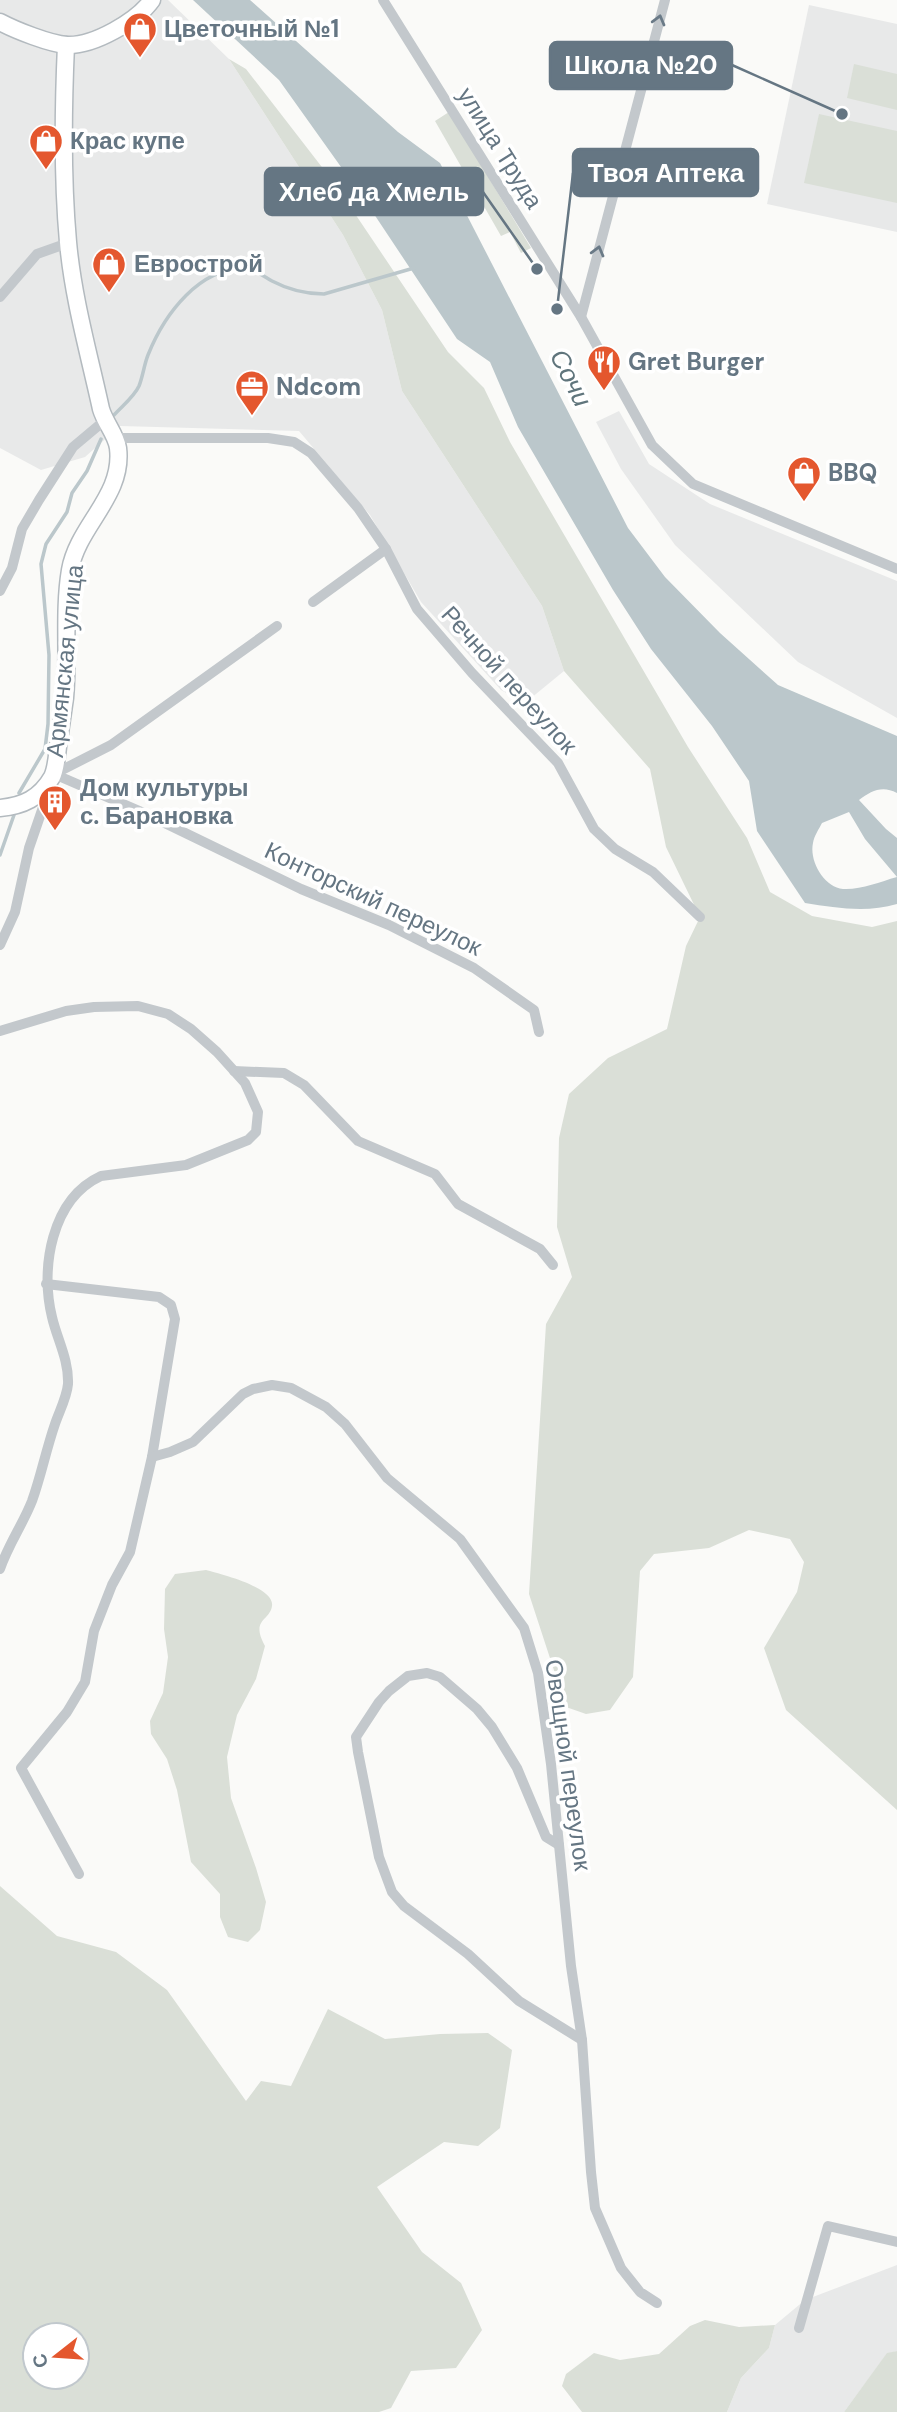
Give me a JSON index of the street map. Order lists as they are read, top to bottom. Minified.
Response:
{"streets":{"street":["улица Труда","Армянская улица","Речной переулок","Конторский переулок","Овощной переулок"]},"crossings":[["Армянская улица","Речной переулок"],["Армянская улица","Конторский переулок"]],"water":["Сочи"],"places":{"shop":["Цветочный №1","Крас купе","Еврострой","BBQ"],"other":["Школа №20","Хлеб да Хмель","Твоя Аптека"],"restaurant":["Gret Burger"],"office":["Ndcom"],"building":["Дом культуры с. Барановка"]},"north":"left"}
